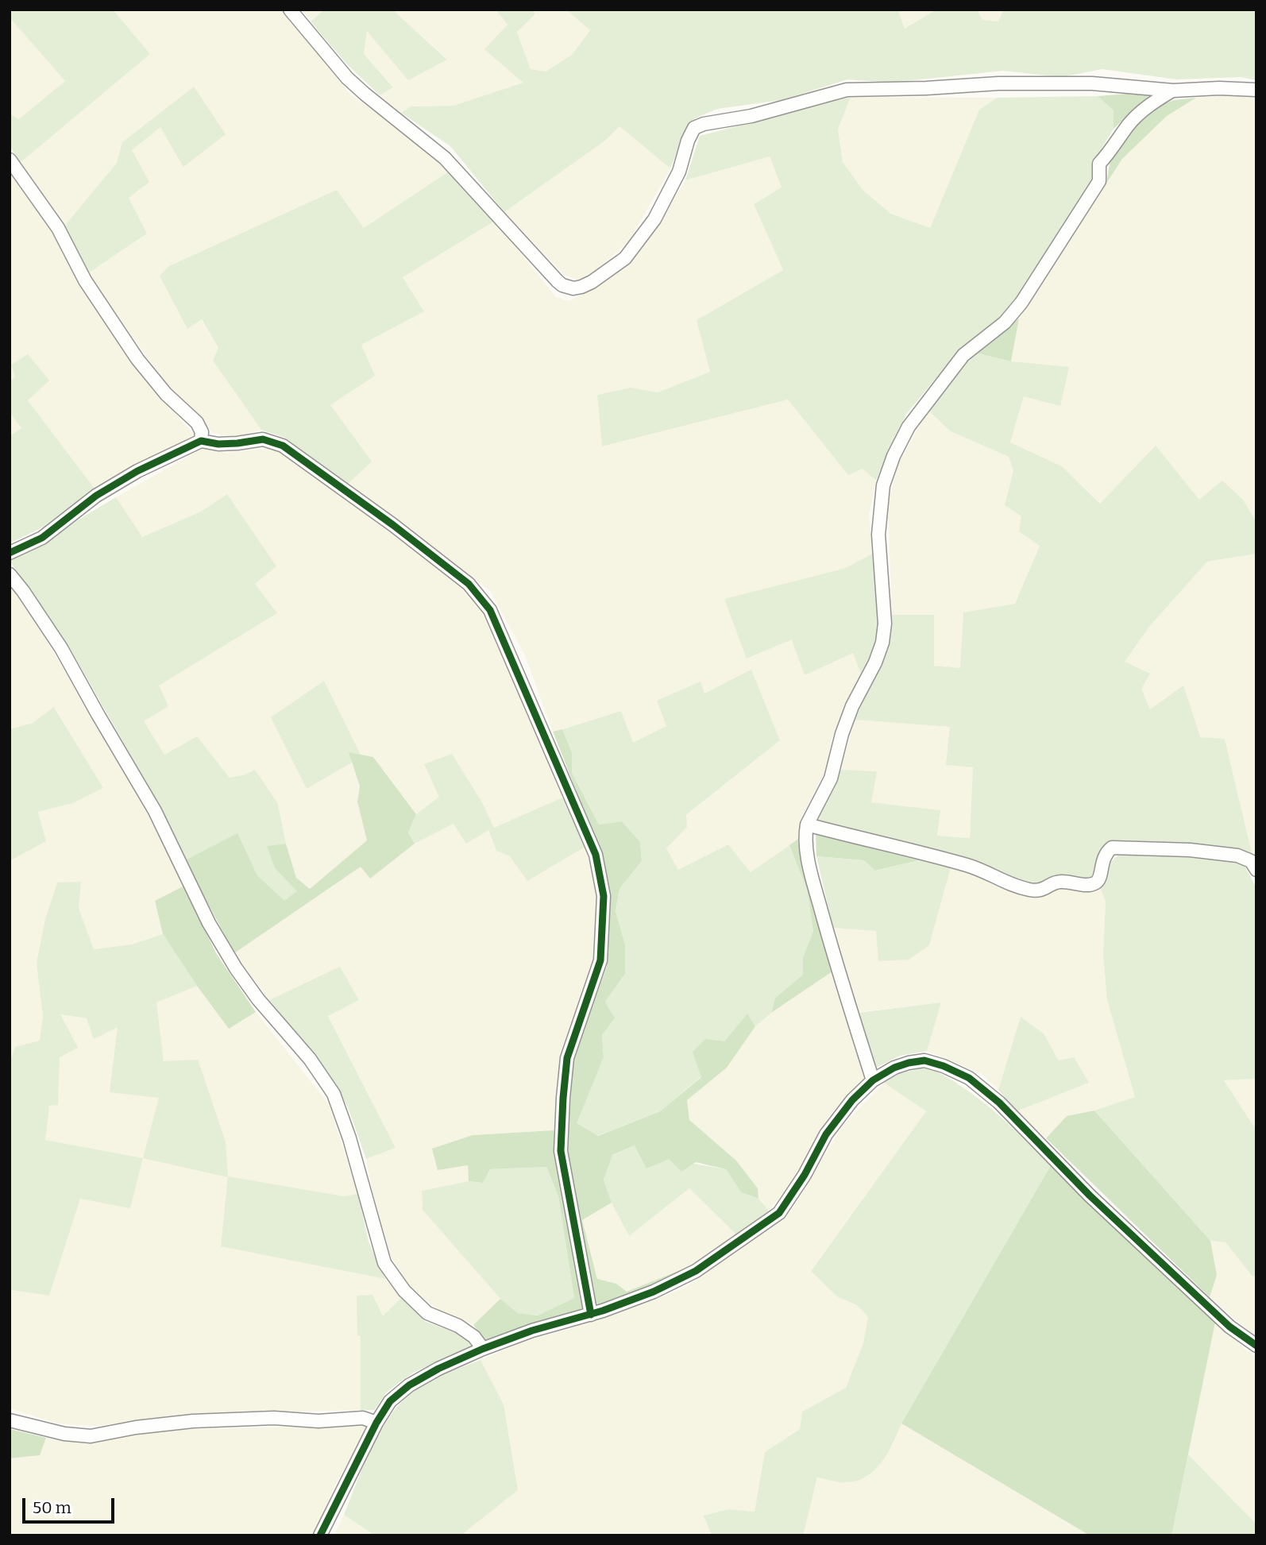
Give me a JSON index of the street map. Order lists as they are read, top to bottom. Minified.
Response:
{"scale_bar":"50 m"}
